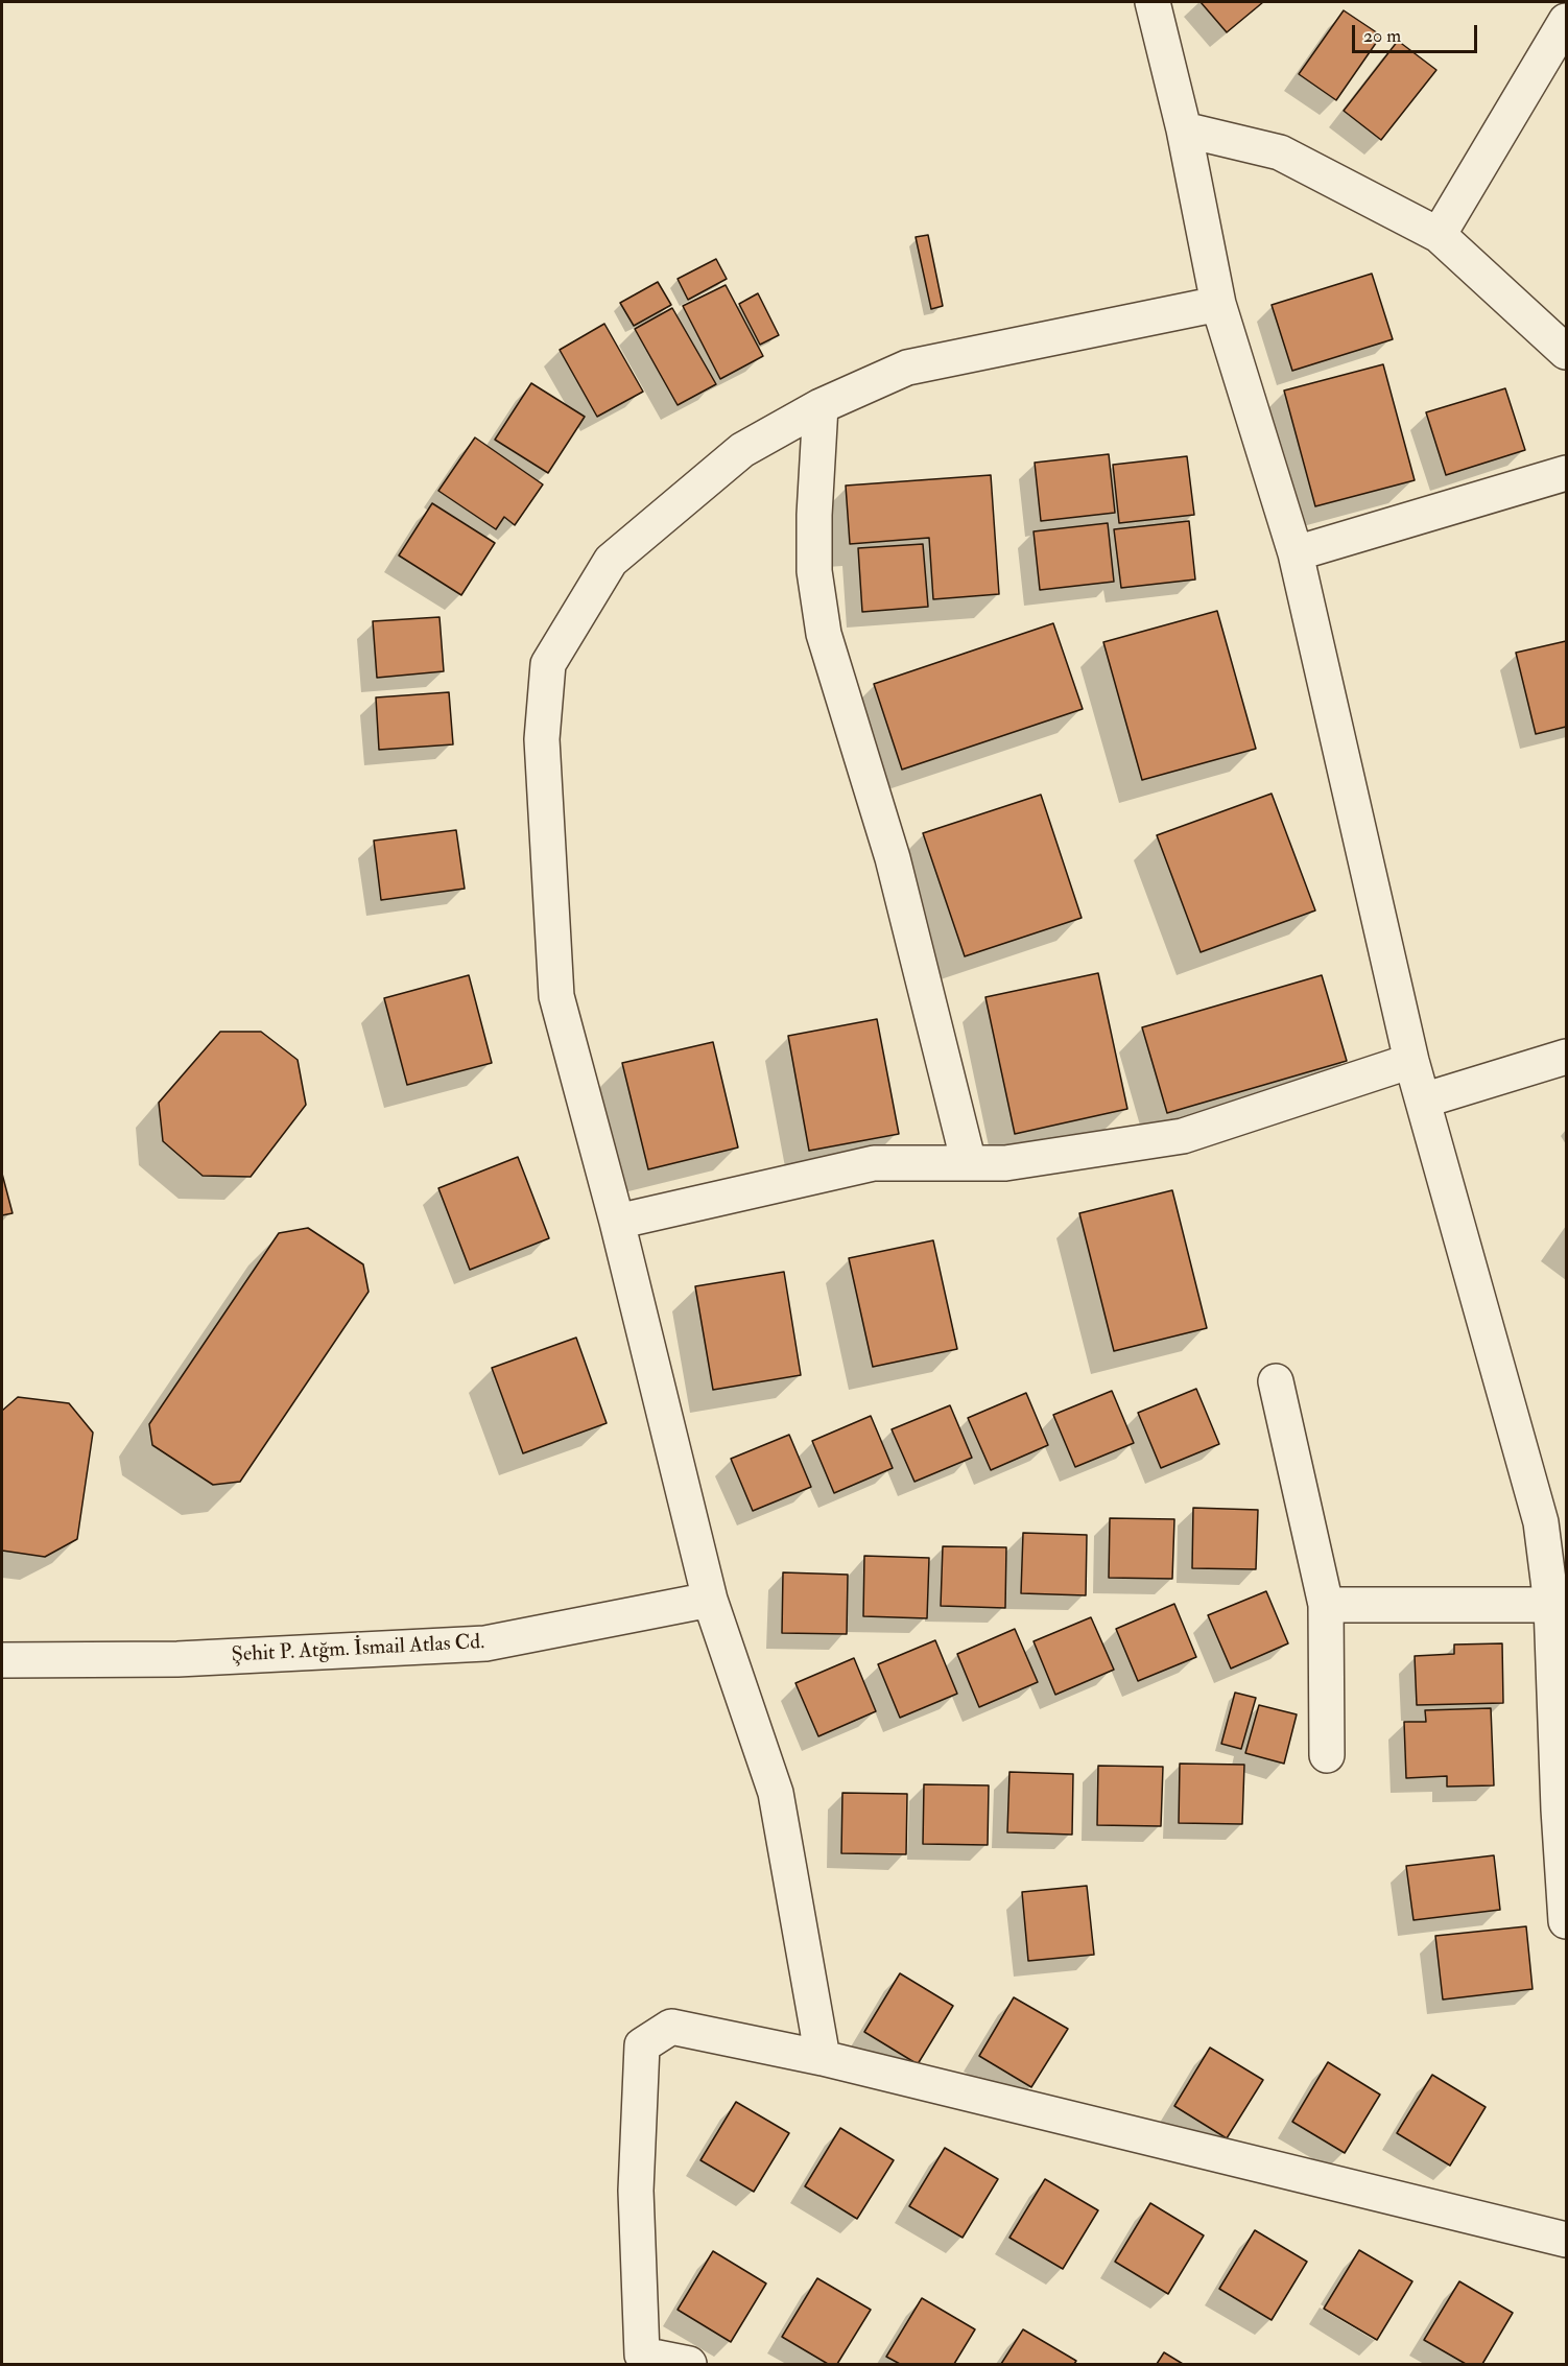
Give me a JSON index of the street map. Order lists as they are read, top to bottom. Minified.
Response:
{"streets":{"street":["Şehit P. Atğm. İsmail Atlas Cd."]},"scale_bar":"20 m"}
